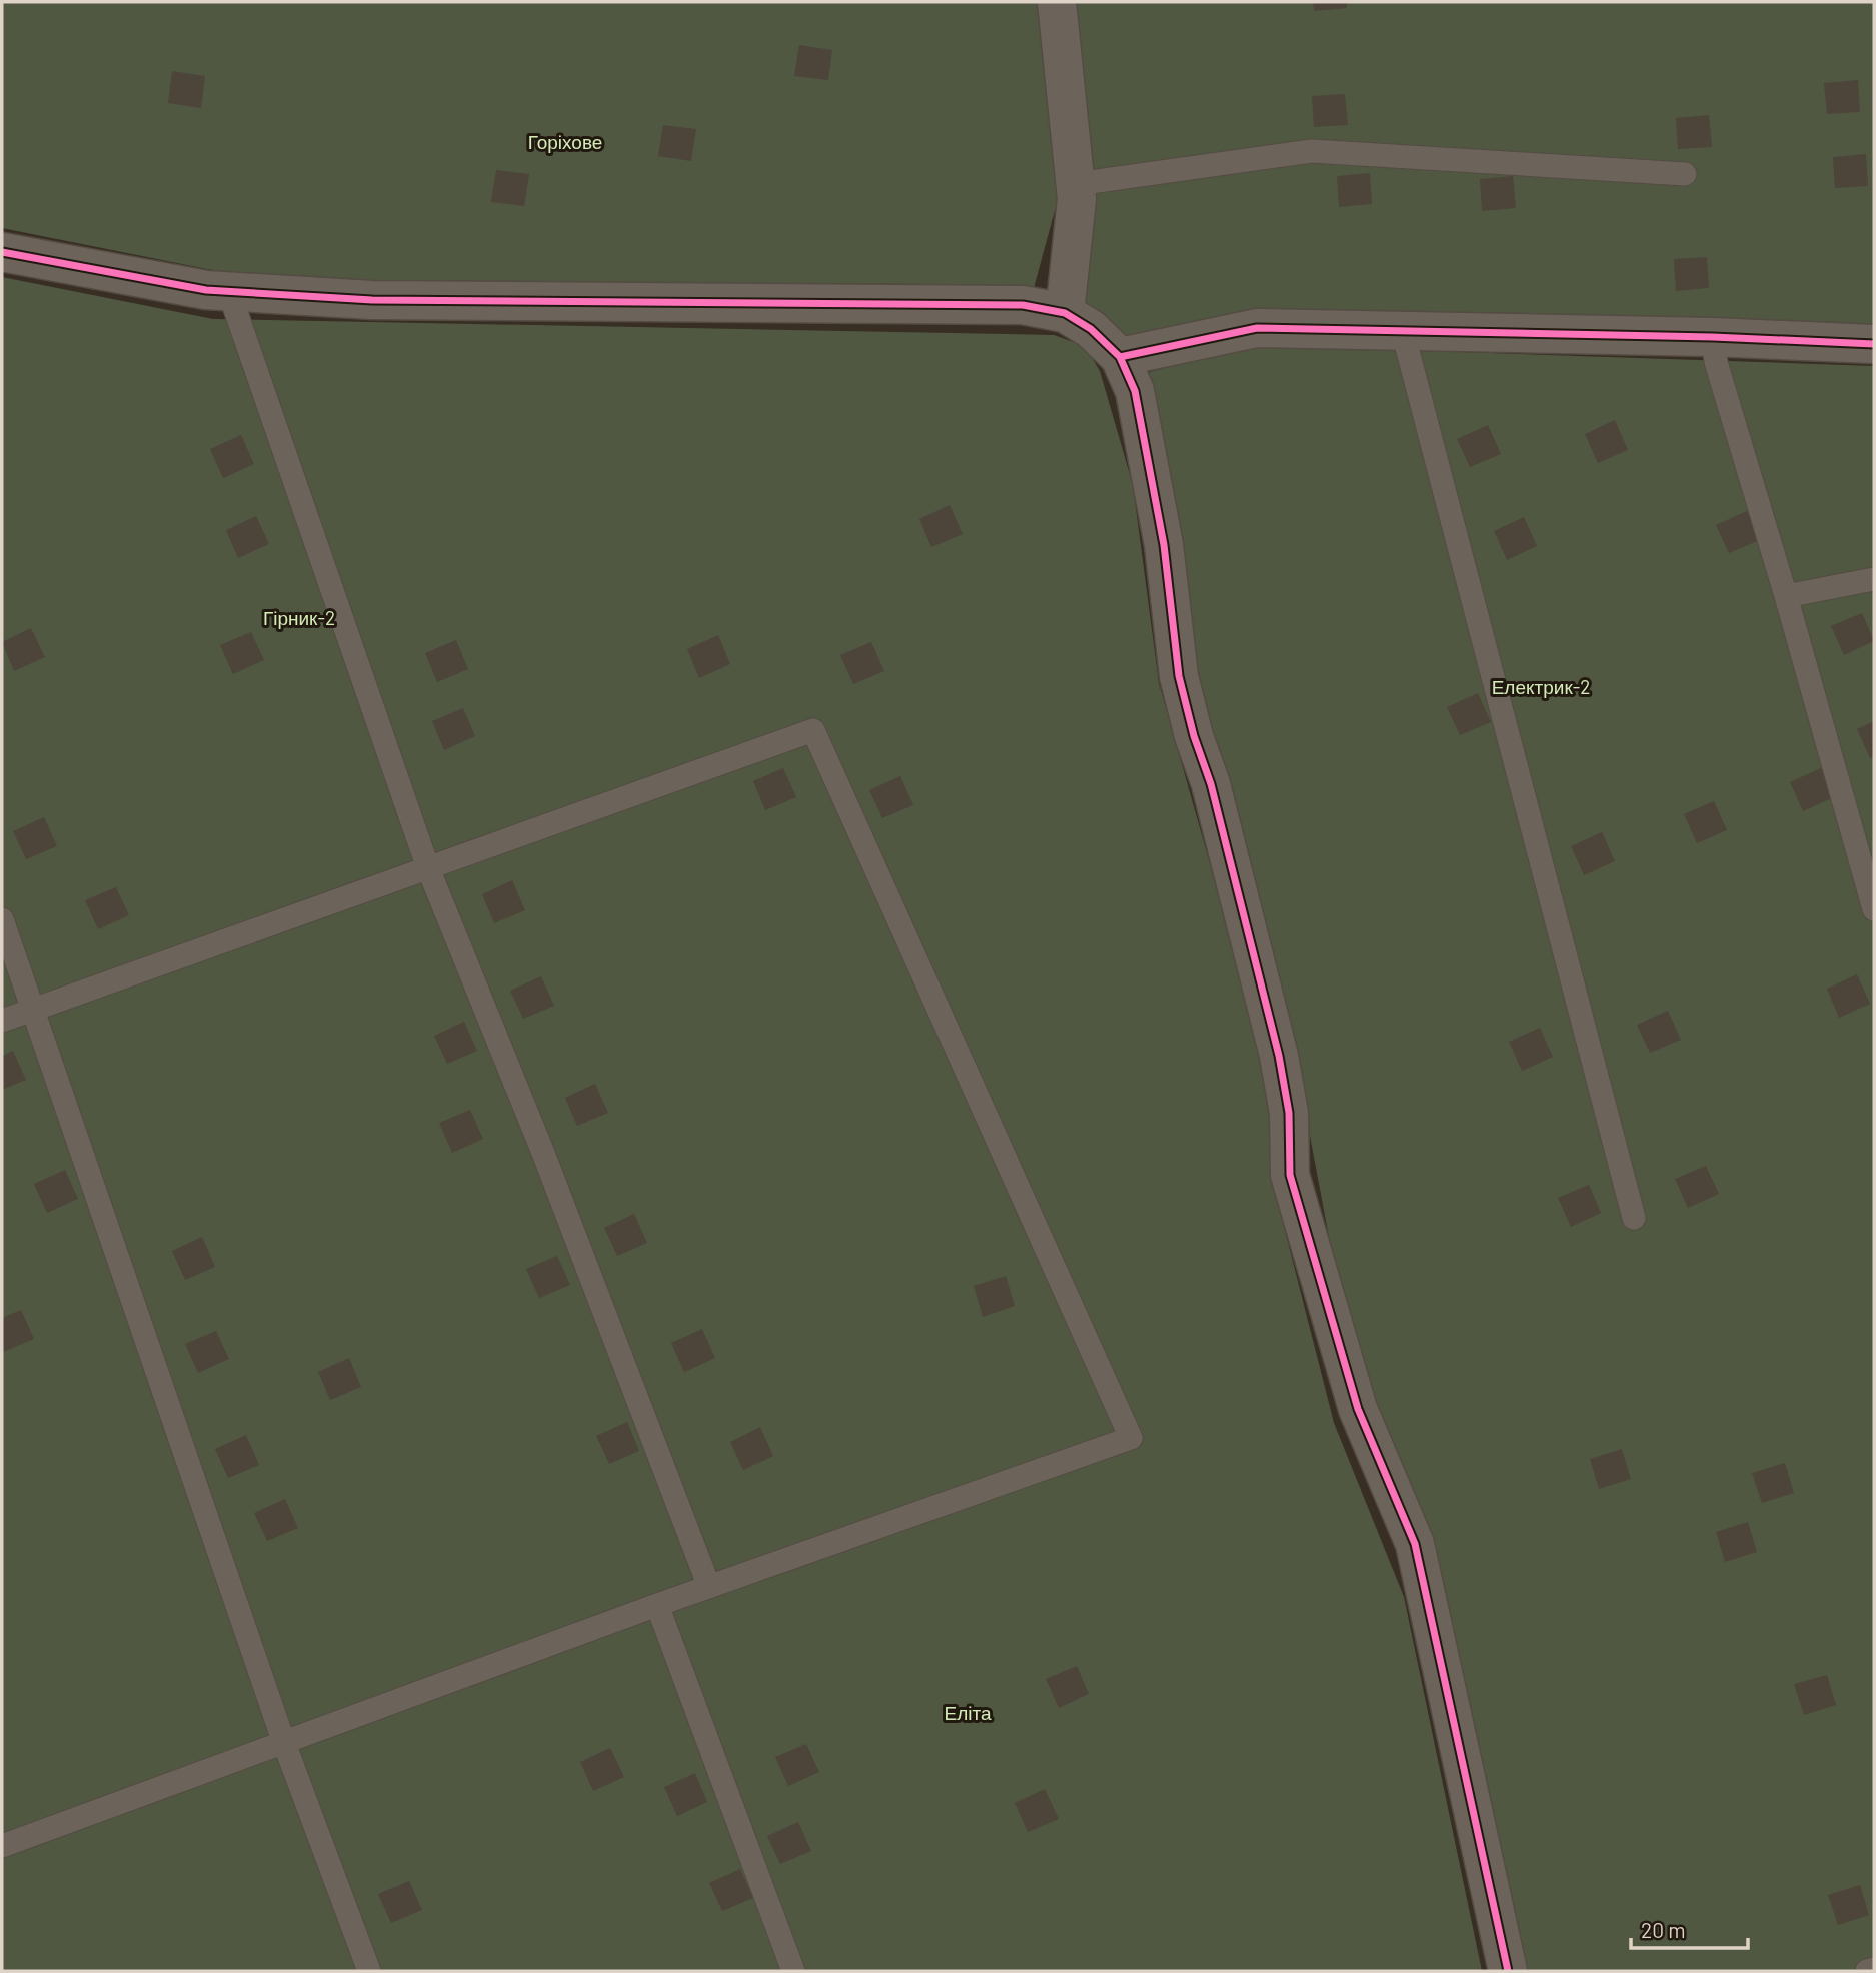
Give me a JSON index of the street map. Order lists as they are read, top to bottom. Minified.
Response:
{"parks":["Горіхове","Гірник-2","Електрик-2","Еліта"],"scale_bar":"20 m"}
